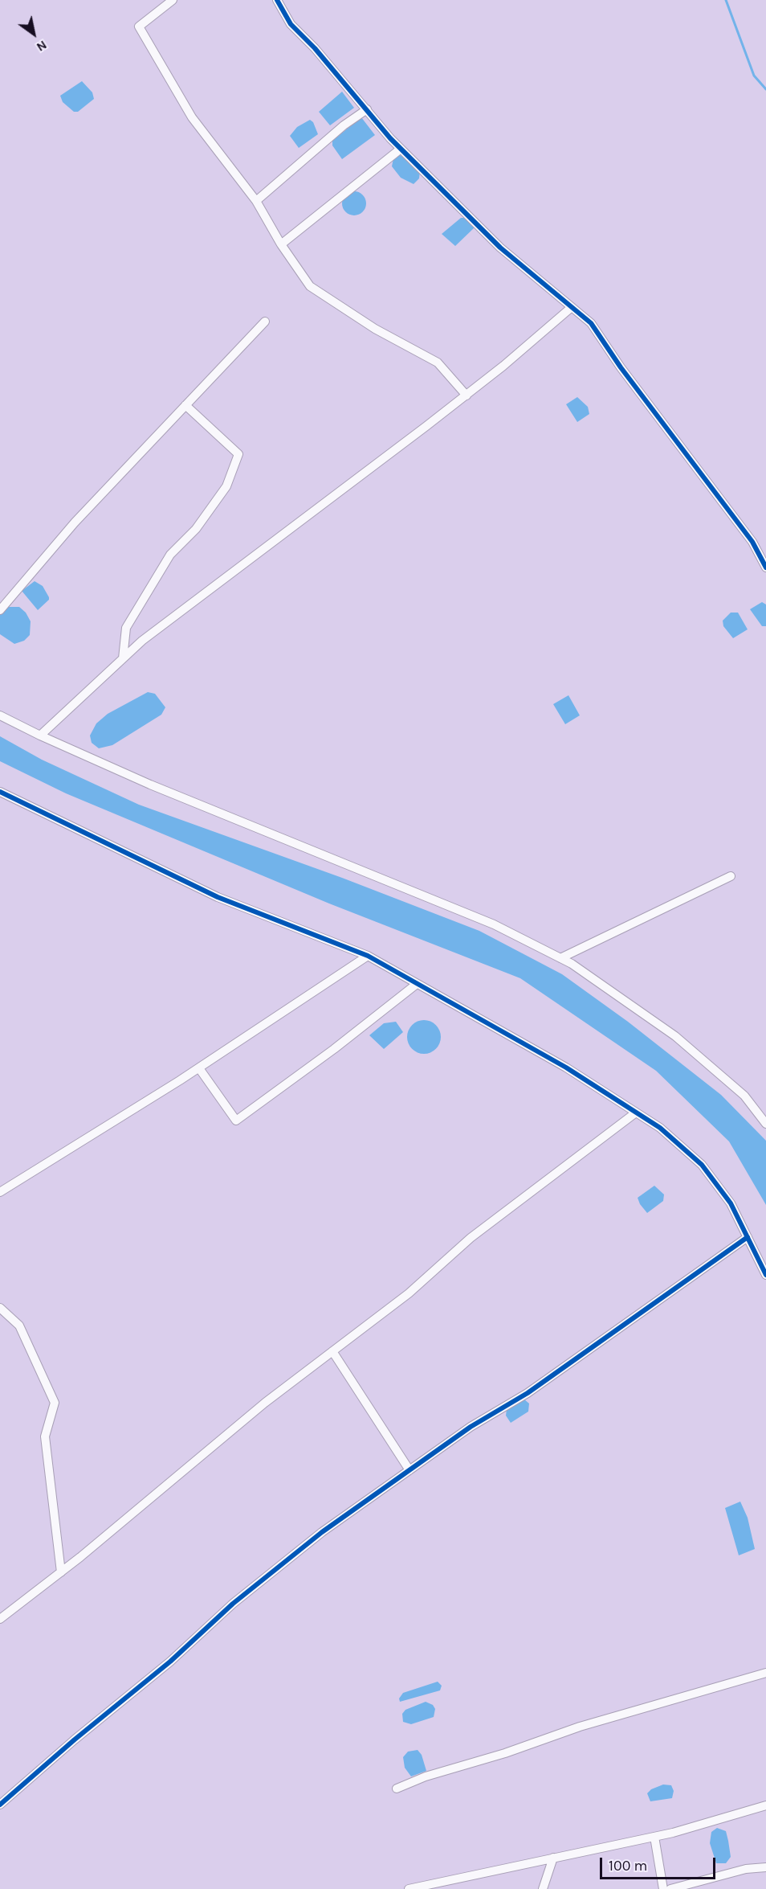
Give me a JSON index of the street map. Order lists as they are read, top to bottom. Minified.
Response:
{"scale_bar":"100 m","north":"bottom right"}
